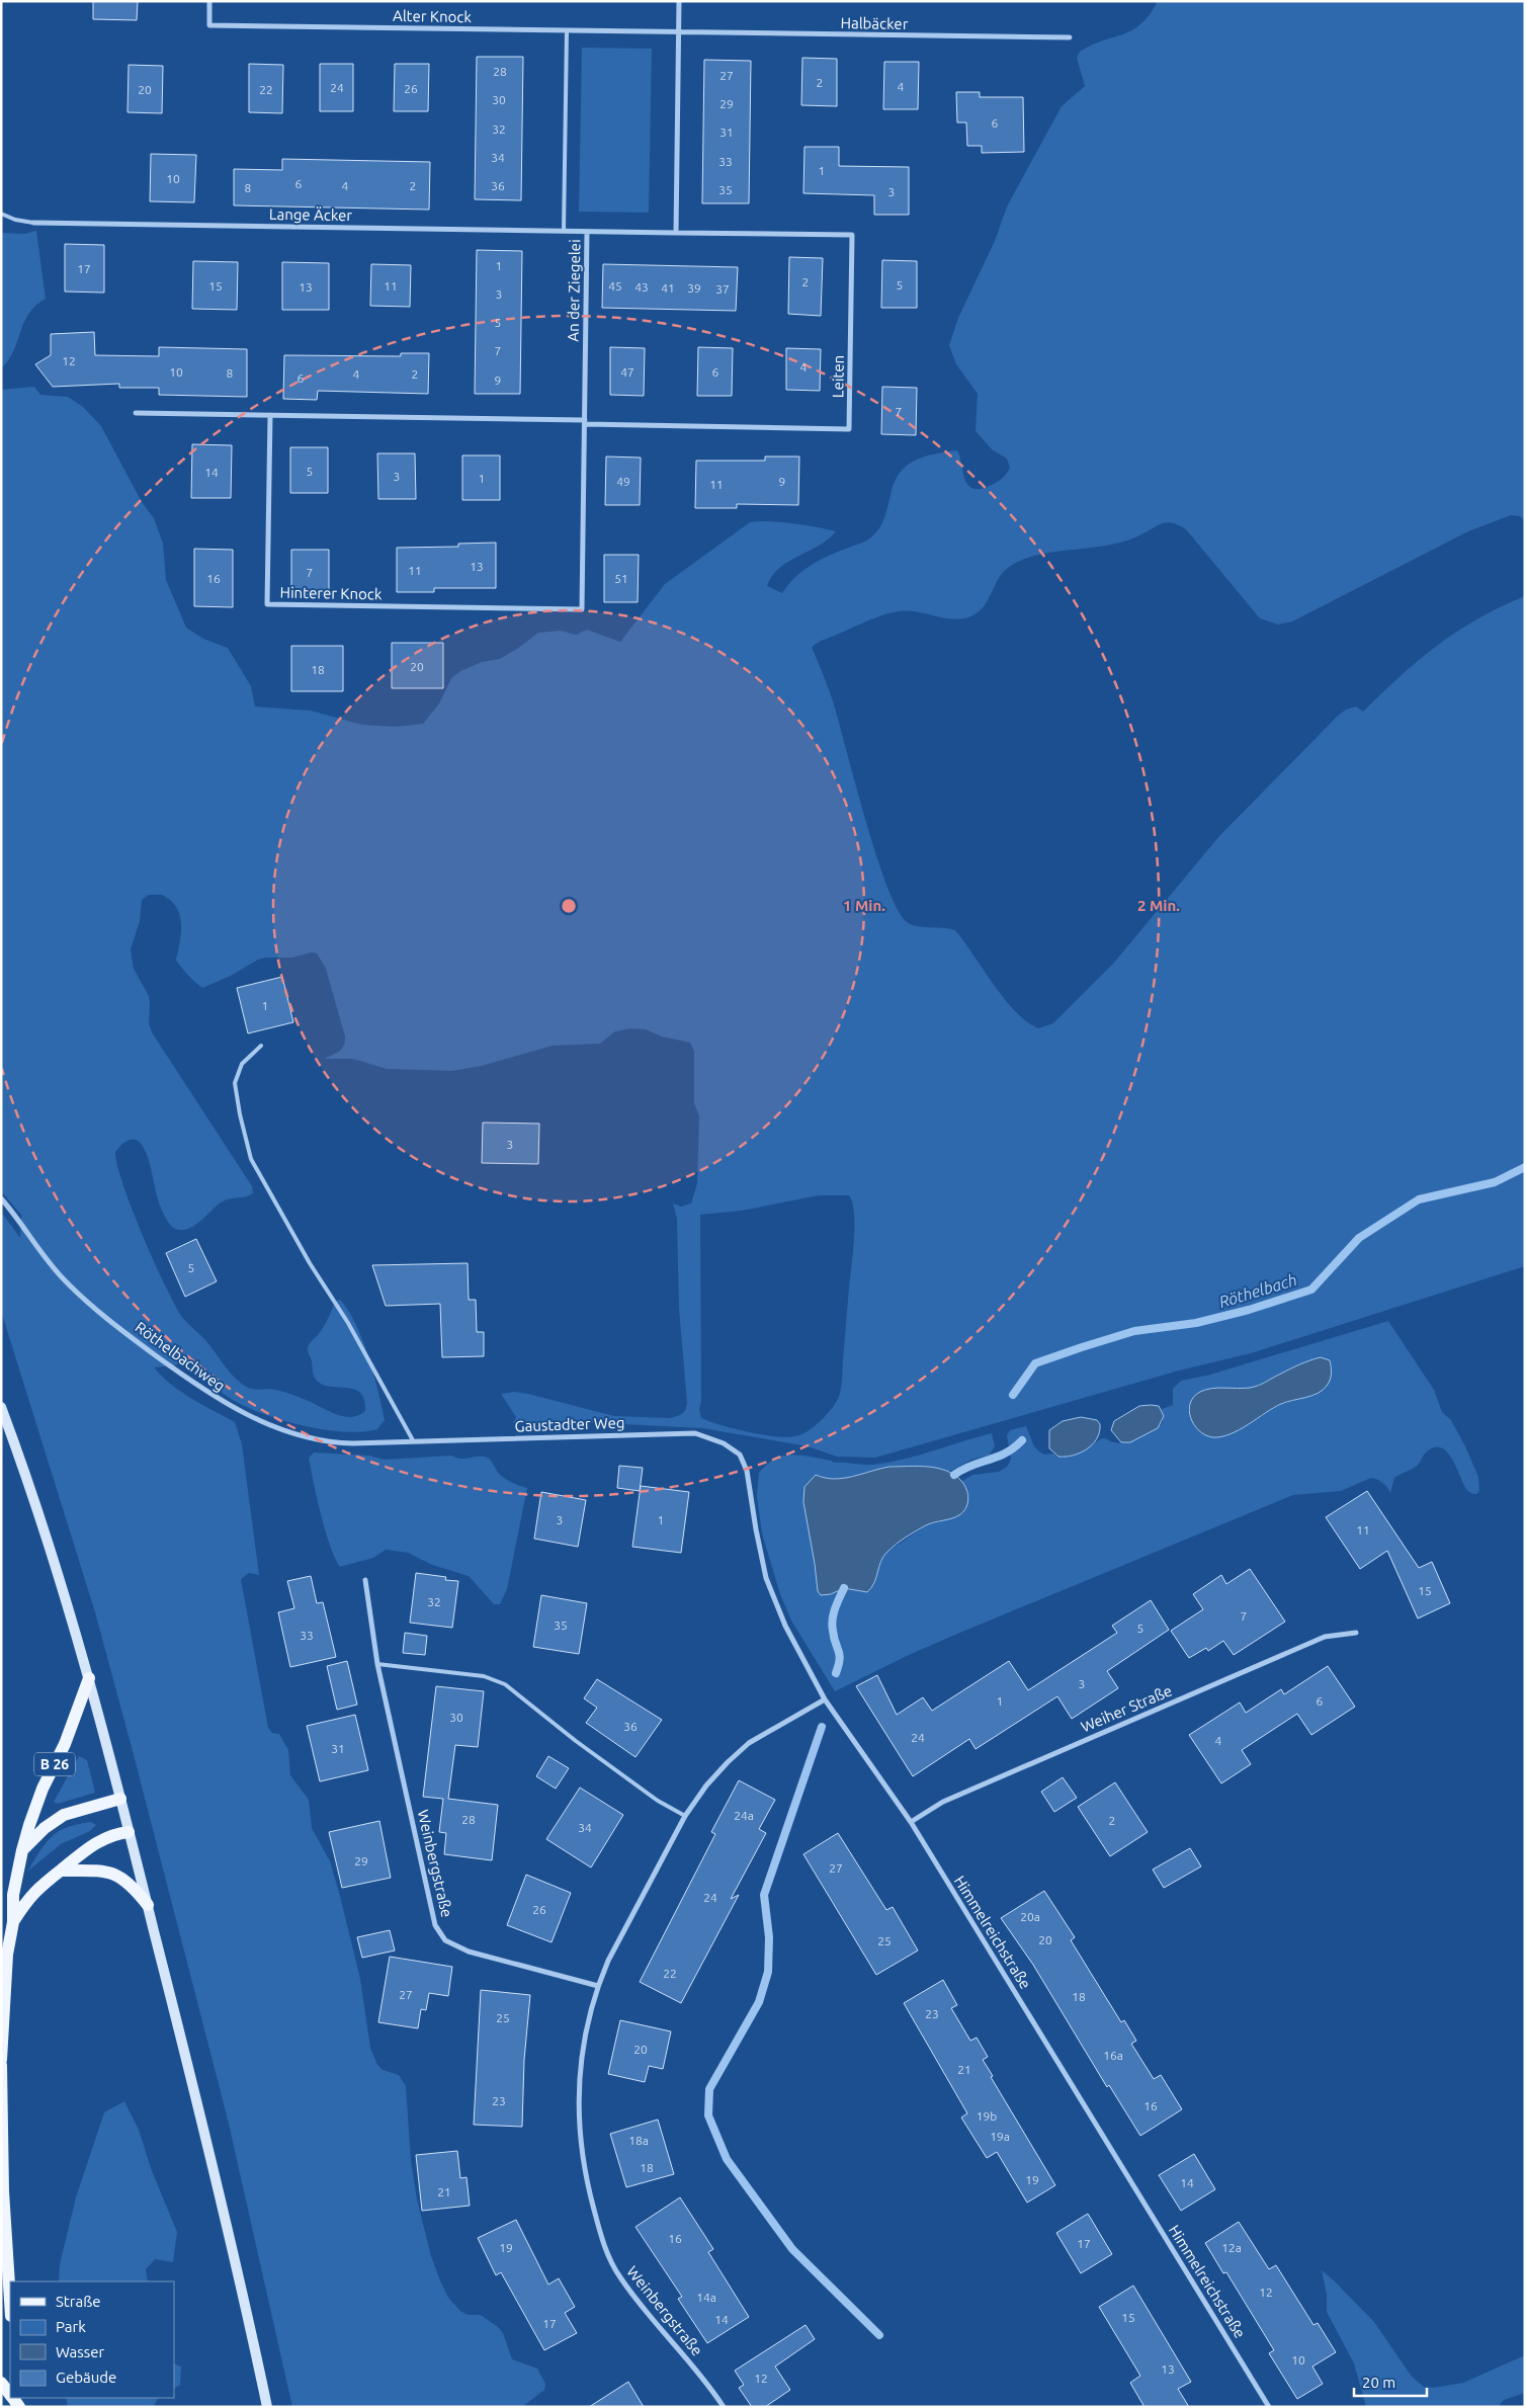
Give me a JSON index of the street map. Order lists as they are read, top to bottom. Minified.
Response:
{"streets":{"main road":["B 26"],"street":["Alter Knock","Halbäcker","Lange Äcker","An der Ziegelei","Leiten","Hinterer Knock","Röthelbachweg","Gaustadter Weg","Weiher Straße","Weinbergstraße","Himmelreichstraße"]},"crossings":[["Alter Knock","Halbäcker"],["Lange Äcker","An der Ziegelei"],["An der Ziegelei","Leiten"],["An der Ziegelei","Hinterer Knock"],["Röthelbachweg","Gaustadter Weg"],["Gaustadter Weg","Himmelreichstraße"],["Weiher Straße","Himmelreichstraße"],["Weinbergstraße","Himmelreichstraße"]],"water":["Röthelbach"],"house_numbers":["28","27","2","4","24","26","20","22","30","29","6","32","31","34","33","1","10","6","4","2","36","8","35","3","1","17","2","5","15","11","45","13","43","41","39","37","3","5","7","12","4","10","47","6","8","4","2","6","9","7","5","14","3","1","49","9","11","13","11","7","16","51","20","18","1","3","5","3","1","11","15","32","7","35","5","33","3","1","6","30","36","24","4","31","24a","28","2","34","29","27","24","26","20a","20","25","22","27","18","23","25","20","16a","21","23","16","19b","19a","18a","18","19","14","21","16","17","19","12a","12","14a","15","14","17","10","13","12"],"legend":["Straße","Park","Wasser","Gebäude"],"scale_bar":"20 m","rings":["1 Min.","2 Min."]}
